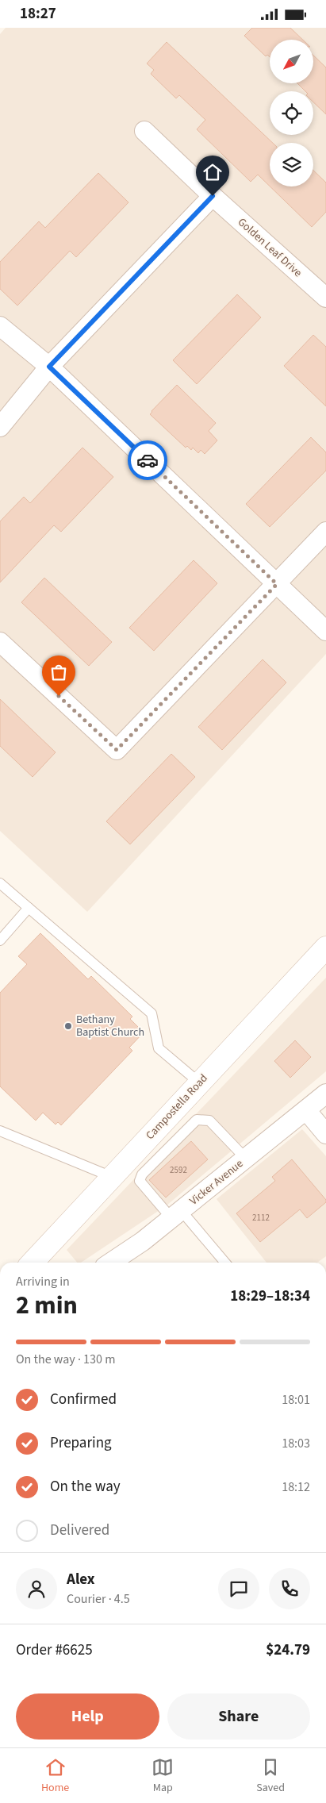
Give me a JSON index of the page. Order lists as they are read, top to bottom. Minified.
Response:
{"streets":{"main road":["Campostella Road"],"street":["Golden Leaf Drive","Vicker Avenue"]},"places":["Bethany Baptist Church"],"house_numbers":["2592","2112"],"north":"bottom left","page":{"status":"18:27","heading":["2 min","Arriving in","18:29–18:34"],"panel":["Alex","Courier · 4.5","Order #6625","$24.79"],"bar":"On the way · 130 m","list":[["Confirmed","18:01"],["Preparing","18:03"],["On the way","18:12"],"Delivered"],"buttons":["Help","Share"],"tabs":["Home","Map","Saved"]}}
